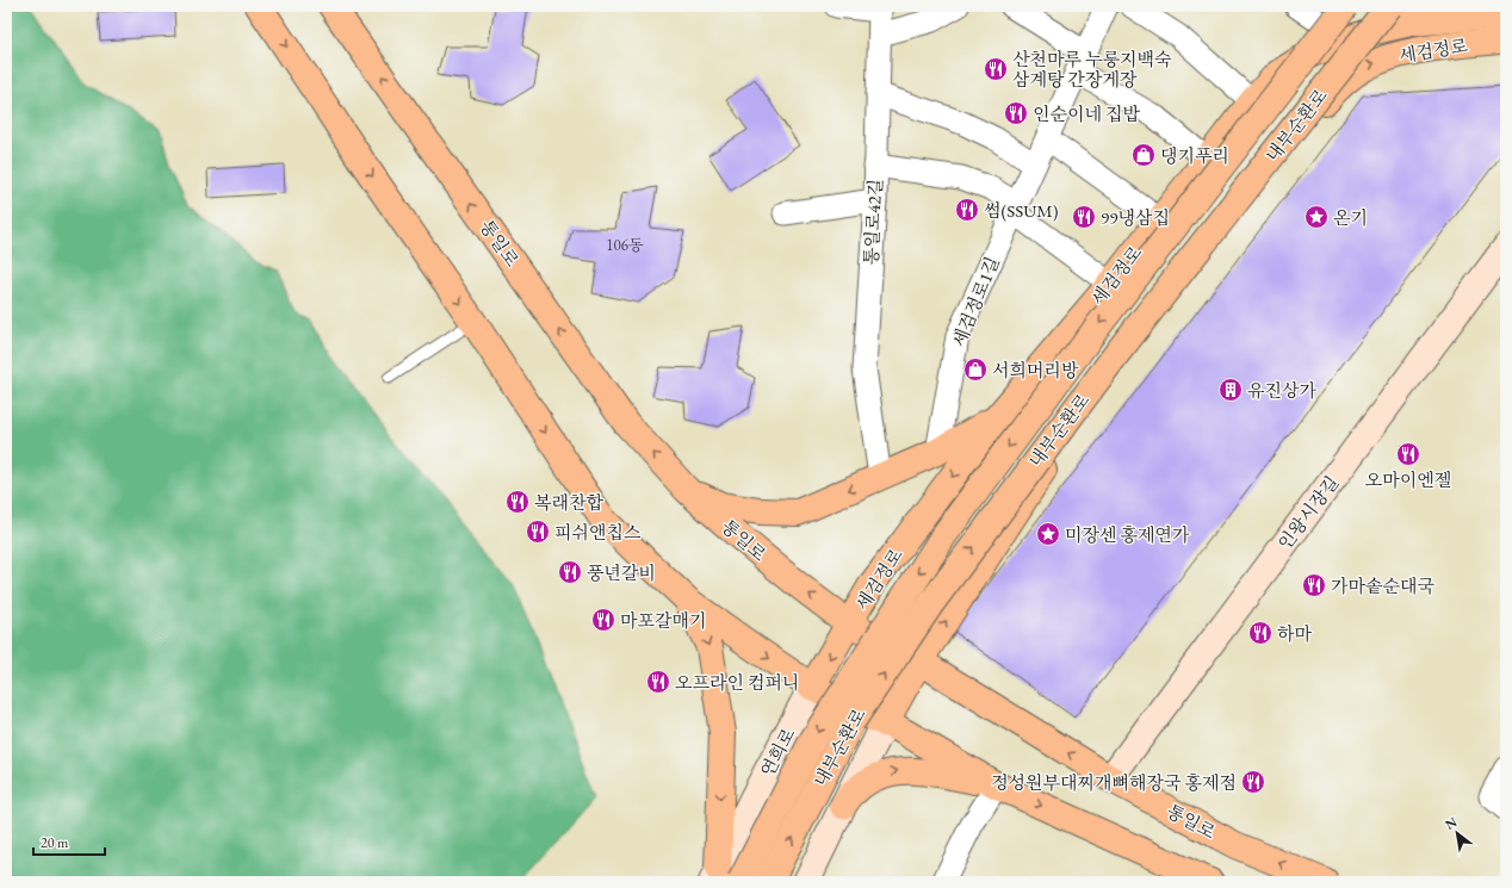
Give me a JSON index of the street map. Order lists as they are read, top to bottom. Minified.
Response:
{"streets":{"main road":["세검정로","내부순환로","통일로","연희로"],"street":["통일로42길","세검정로1길","인왕시장길"]},"crossings":[["세검정로","통일로"],["세검정로","연희로"],["내부순환로","연희로"],["통일로","인왕시장길"],["통일로","연희로"]],"places":{"restaurant":["산천마루 누룽지백숙 삼계탕 간장게장","인순이네 집밥","썸(SSUM)","99냉삼집","오마이엔젤","복래찬합","피쉬앤칩스","풍년갈비","가마솥순대국","마포갈매기","하마","오프라인 컴퍼니","정성원부대찌개뼈해장국 홍제점"],"shop":["댕기푸리","서희머리방"],"place":["온기","미장센 홍제연가"],"building":["유진상가"]},"house_numbers":["106동"],"scale_bar":"20 m","north":"top left"}
